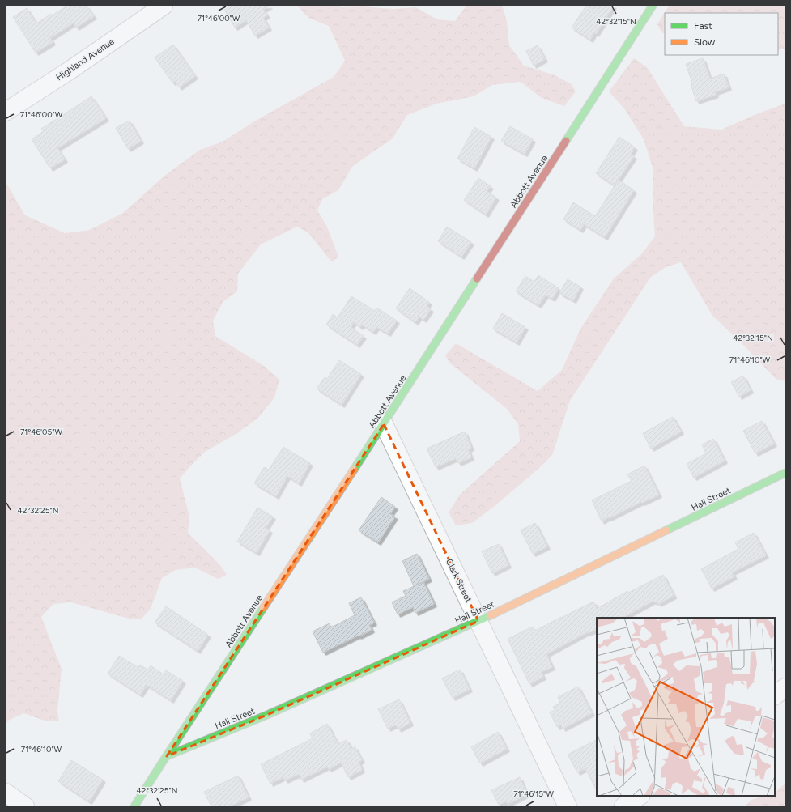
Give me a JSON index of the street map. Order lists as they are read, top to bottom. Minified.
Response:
{"streets":{"street":["Highland Avenue","Abbott Avenue","Hall Street","Clark Street"]},"crossings":[["Abbott Avenue","Hall Street"],["Abbott Avenue","Clark Street"],["Hall Street","Clark Street"]],"legend":["Fast","Slow"],"coordinates":["71°46'00\"W","42°32'15\"N","71°46'10\"W","71°46'05\"W","42°32'25\"N","71°46'15\"W"]}
